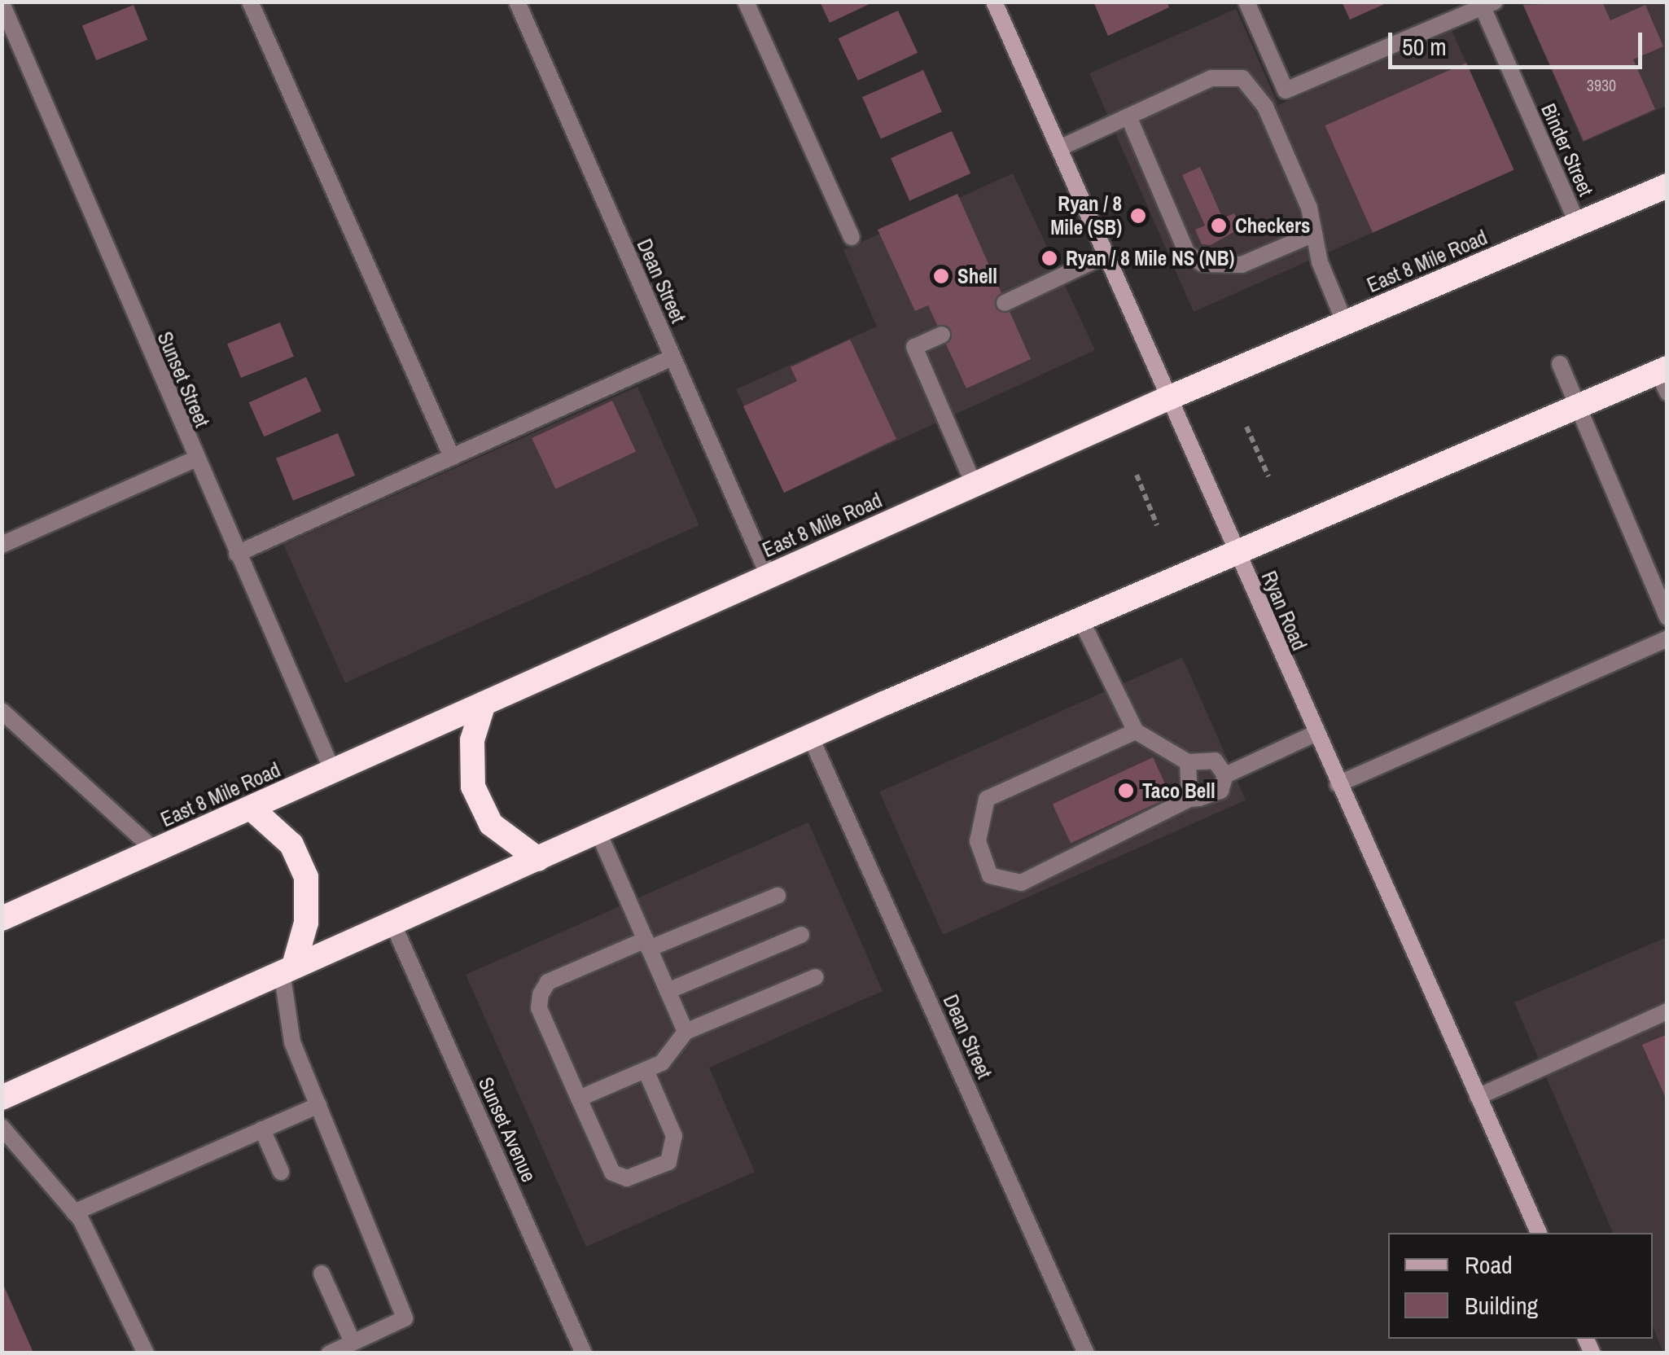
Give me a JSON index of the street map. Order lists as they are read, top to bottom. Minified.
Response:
{"streets":{"highway":["East 8 Mile Road"],"main road":["Ryan Road"],"street":["Binder Street","Dean Street","Sunset Street","Sunset Avenue"]},"crossings":[["Binder Street","East 8 Mile Road"],["East 8 Mile Road","Dean Street"],["East 8 Mile Road","Sunset Street"],["East 8 Mile Road","Ryan Road"]],"places":["Ryan / 8 Mile (SB)","Checkers","Ryan / 8 Mile NS (NB)","Shell","Taco Bell"],"house_numbers":["3930"],"legend":["Road","Building"],"scale_bar":"50 m"}
